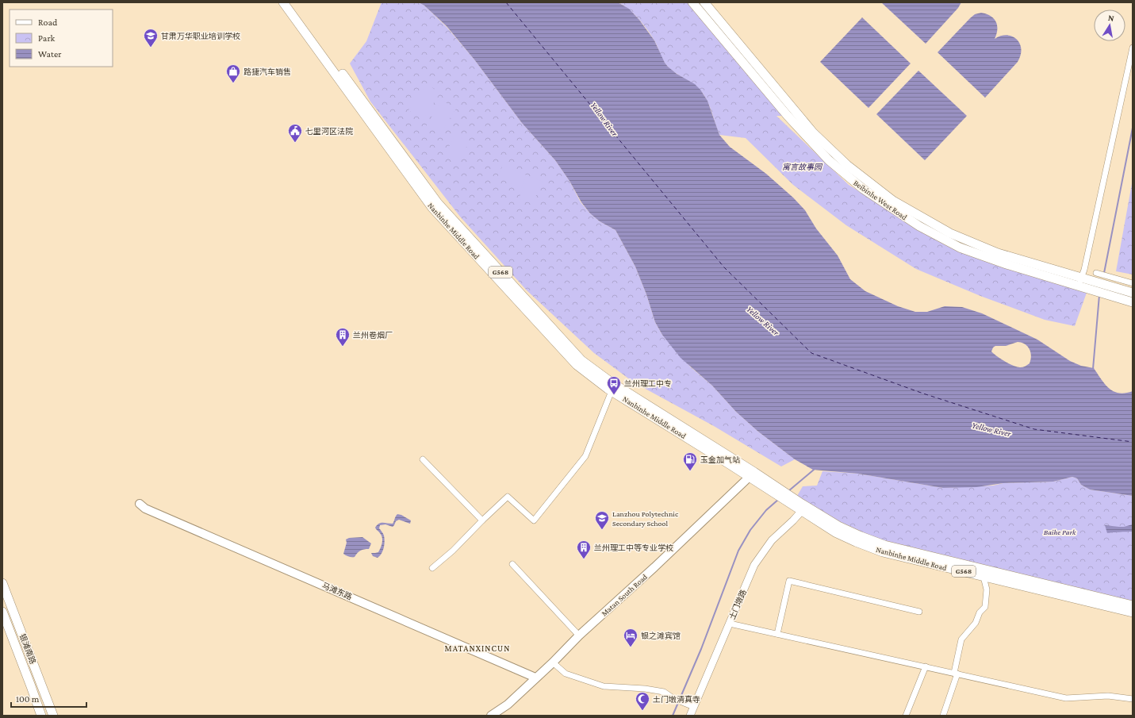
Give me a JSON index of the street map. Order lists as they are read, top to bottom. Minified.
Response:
{"streets":{"main road":["Beibinhe West Road","Nanbinhe Middle Road","G568","马滩东路","Matan South Road","银滩南路"],"street":["土门墩路"]},"crossings":[["Nanbinhe Middle Road","Matan South Road"],["Nanbinhe Middle Road","土门墩路"],["马滩东路","Matan South Road"]],"districts":["MATANXINCUN"],"water":["Yellow River"],"parks":["寓言故事园","Baihe Park"],"places":{"school or university":["甘肃万华职业培训学校","Lanzhou Polytechnic Secondary School"],"shop":["路捷汽车销售"],"public building":["七里河区法院"],"building":["兰州卷烟厂","兰州理工中等专业学校"],"bus stop":["兰州理工中专"],"fuel station":["玉金加气站"],"hotel":["银之滩宾馆"],"mosque":["土门墩清真寺"]},"legend":["Road","Park","Water"],"scale_bar":"100 m","north":"top"}
